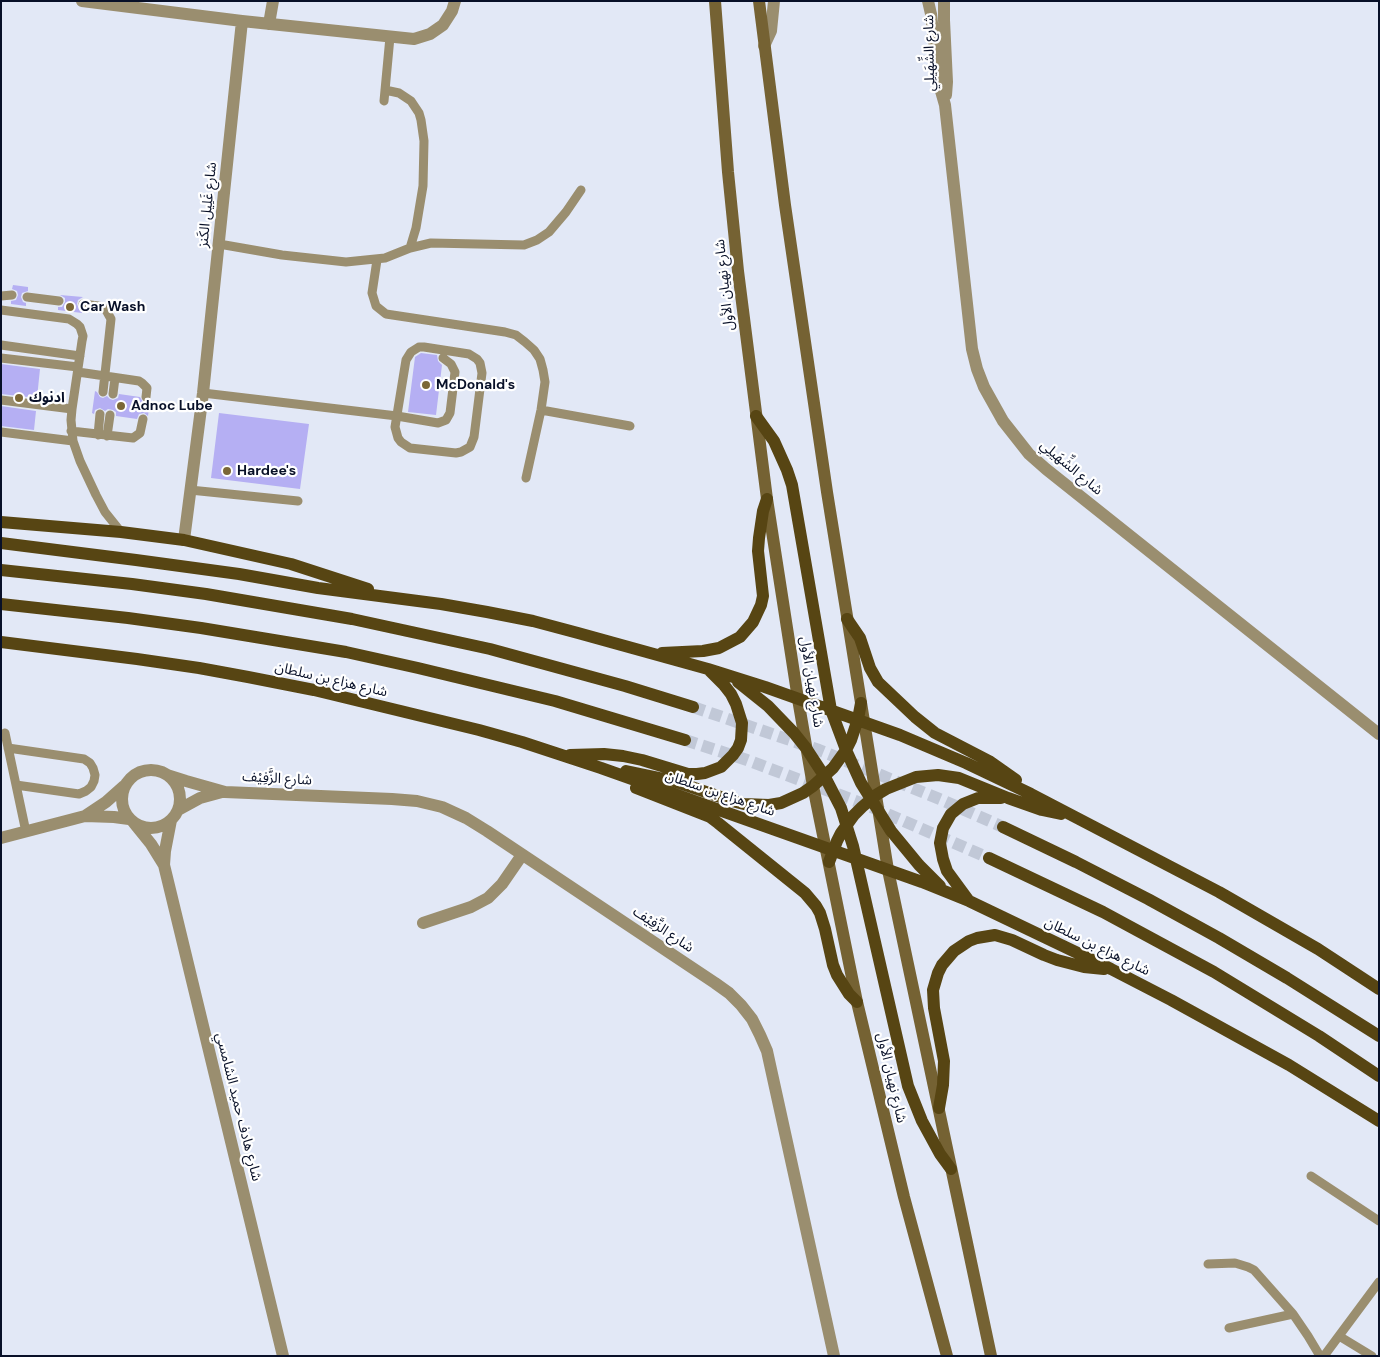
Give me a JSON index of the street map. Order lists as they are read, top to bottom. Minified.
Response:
{"streets":{"main road":["شارع نهيان الأول","شارع هزاع بن سلطان"],"street":["شارع الشِّهَيلِي","شارع غَلِيل الكَنز","شارع الزَّفِيْف","شارع هادف حميد الشامسي"]},"crossings":[["شارع نهيان الأول","شارع هزاع بن سلطان"],["شارع الزَّفِيْف","شارع هادف حميد الشامسي"]],"places":["Car Wash","McDonald's","ادنوك","Adnoc Lube","Hardee's"]}
